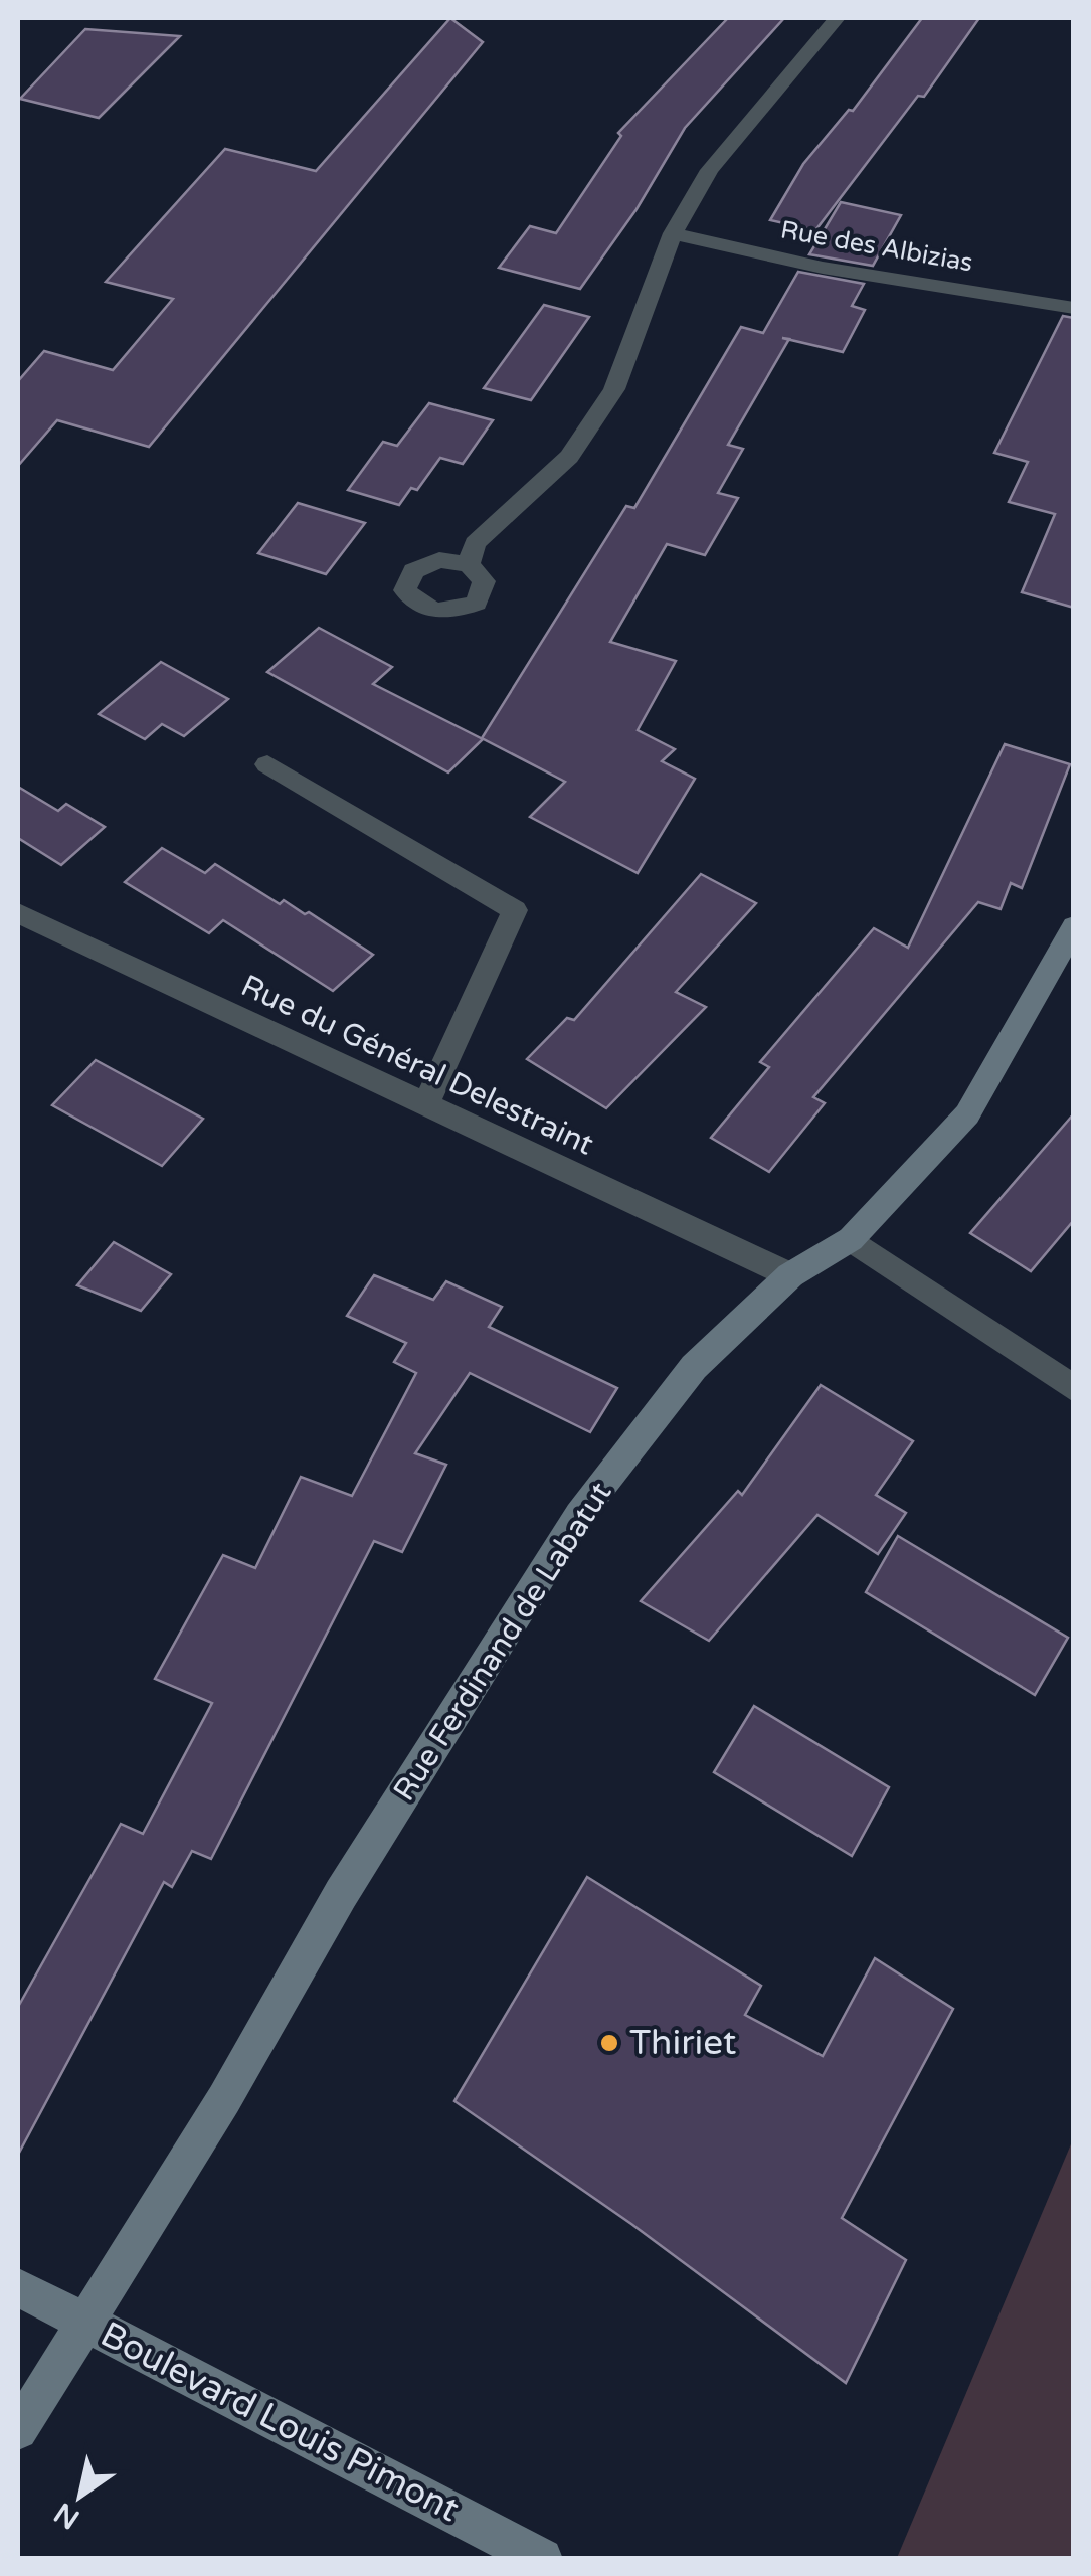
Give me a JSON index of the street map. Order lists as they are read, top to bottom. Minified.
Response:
{"streets":{"street":["Rue des Albizias","Rue du Général Delestraint","Rue Ferdinand de Labatut","Boulevard Louis Pimont"]},"crossings":[["Rue du Général Delestraint","Rue Ferdinand de Labatut"],["Rue Ferdinand de Labatut","Boulevard Louis Pimont"]],"places":["Thiriet"],"north":"bottom left"}
